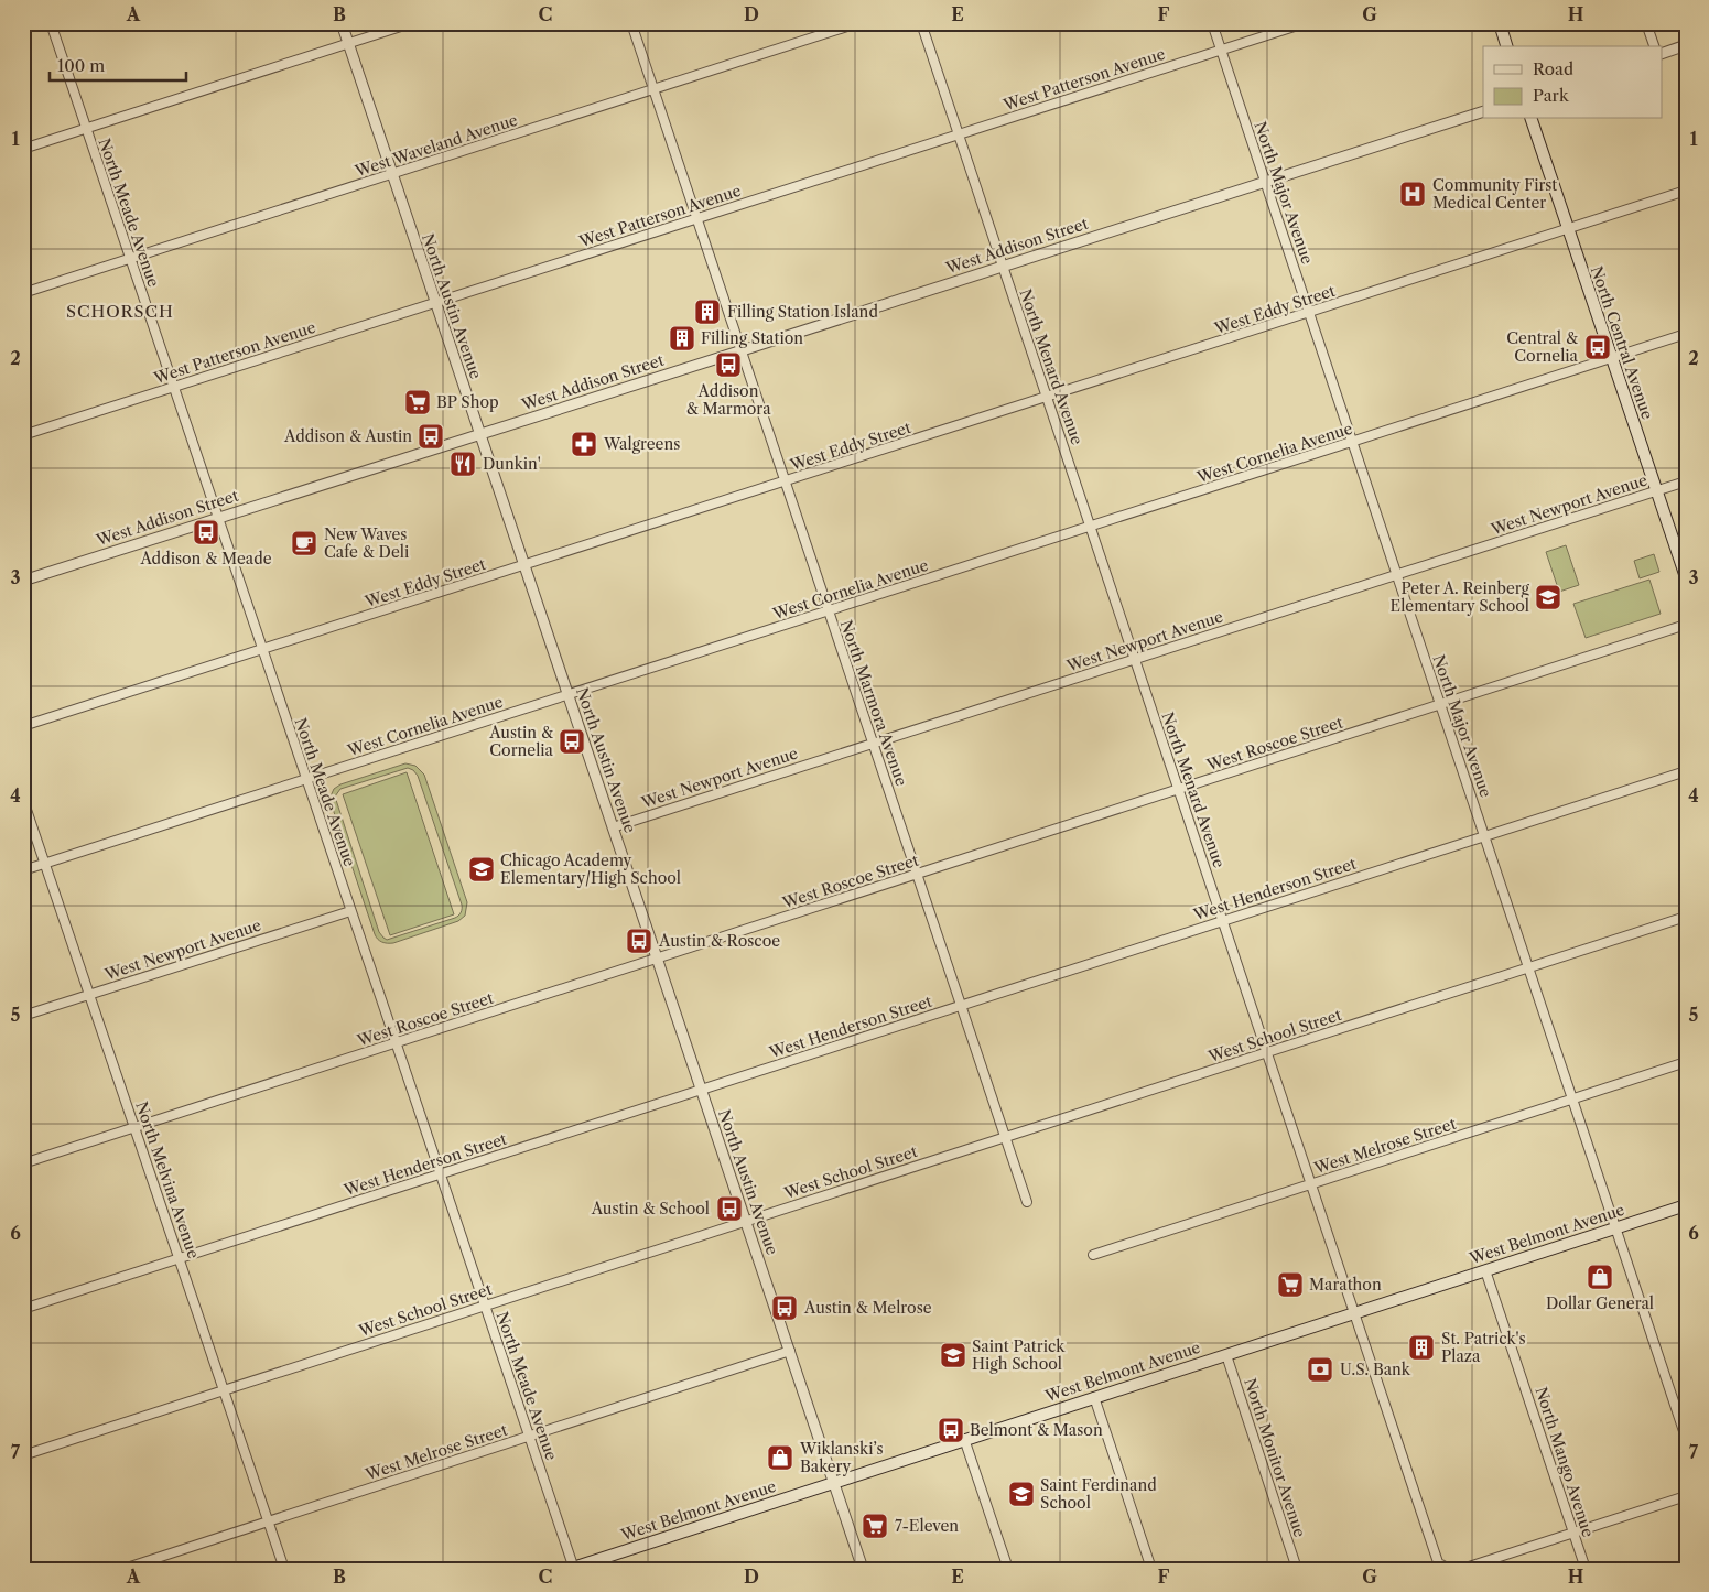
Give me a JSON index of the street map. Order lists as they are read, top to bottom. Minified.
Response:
{"streets":{"main road":["North Central Avenue","West Belmont Avenue"],"street":["West Patterson Avenue","West Waveland Avenue","North Major Avenue","North Meade Avenue","West Addison Street","North Austin Avenue","West Eddy Street","North Menard Avenue","West Cornelia Avenue","West Newport Avenue","North Marmora Avenue","West Roscoe Street","West Henderson Street","West School Street","West Melrose Street","North Melvina Avenue","North Monitor Avenue","North Mango Avenue"]},"crossings":[["West Patterson Avenue","North Major Avenue"],["West Patterson Avenue","North Meade Avenue"],["West Patterson Avenue","North Austin Avenue"],["West Patterson Avenue","North Menard Avenue"],["West Patterson Avenue","North Marmora Avenue"],["West Waveland Avenue","North Meade Avenue"],["West Waveland Avenue","North Austin Avenue"],["West Waveland Avenue","North Marmora Avenue"],["North Major Avenue","West Addison Street"],["North Major Avenue","West Eddy Street"],["North Major Avenue","West Cornelia Avenue"],["North Major Avenue","West Newport Avenue"],["North Major Avenue","West Roscoe Street"],["North Major Avenue","West Henderson Street"],["North Major Avenue","West School Street"],["North Major Avenue","West Melrose Street"],["North Major Avenue","West Belmont Avenue"],["North Meade Avenue","West Addison Street"],["North Meade Avenue","West Eddy Street"],["North Meade Avenue","West Cornelia Avenue"],["North Meade Avenue","West Newport Avenue"],["North Meade Avenue","West Roscoe Street"],["North Meade Avenue","West Henderson Street"],["North Meade Avenue","West School Street"],["North Meade Avenue","West Melrose Street"],["North Meade Avenue","West Belmont Avenue"],["West Addison Street","North Austin Avenue"],["West Addison Street","North Menard Avenue"],["West Addison Street","North Marmora Avenue"],["North Austin Avenue","West Eddy Street"],["North Austin Avenue","West Cornelia Avenue"],["North Austin Avenue","West Newport Avenue"],["North Austin Avenue","West Roscoe Street"],["North Austin Avenue","West Henderson Street"],["North Austin Avenue","West School Street"],["North Austin Avenue","West Melrose Street"],["North Austin Avenue","West Belmont Avenue"],["West Eddy Street","North Central Avenue"],["West Eddy Street","North Menard Avenue"],["West Eddy Street","North Marmora Avenue"],["North Central Avenue","West Cornelia Avenue"],["North Central Avenue","West Newport Avenue"],["North Menard Avenue","West Cornelia Avenue"],["North Menard Avenue","West Newport Avenue"],["North Menard Avenue","West Roscoe Street"],["North Menard Avenue","West Henderson Street"],["North Menard Avenue","West School Street"],["North Menard Avenue","West Melrose Street"],["North Menard Avenue","West Belmont Avenue"],["West Cornelia Avenue","North Marmora Avenue"],["West Cornelia Avenue","North Melvina Avenue"],["West Newport Avenue","North Marmora Avenue"],["West Newport Avenue","North Melvina Avenue"],["North Marmora Avenue","West Roscoe Street"],["North Marmora Avenue","West Henderson Street"],["North Marmora Avenue","West School Street"],["West Roscoe Street","North Melvina Avenue"],["West Henderson Street","North Melvina Avenue"],["West School Street","North Melvina Avenue"],["West Melrose Street","North Melvina Avenue"],["West Belmont Avenue","North Monitor Avenue"],["West Belmont Avenue","North Mango Avenue"]],"districts":["SCHORSCH"],"places":{"hospital":["Community First Medical Center"],"building":["Filling Station Island","Filling Station","St. Patrick's Plaza"],"bus stop":["Central & Cornelia","Addison & Marmora","Addison & Austin","Addison & Meade","Austin & Cornelia","Austin & Roscoe","Austin & School","Austin & Melrose","Belmont & Mason"],"supermarket":["BP Shop","Marathon","7-Eleven"],"pharmacy":["Walgreens"],"restaurant":["Dunkin'"],"cafe":["New Waves Cafe & Deli"],"school or university":["Peter A. Reinberg Elementary School","Chicago Academy Elementary/High School","Saint Patrick High School","Saint Ferdinand School"],"shop":["Dollar General","Wiklanski’s Bakery"],"bank":["U.S. Bank"]},"legend":["Road","Park"],"scale_bar":"100 m","grid":{"columns":["A","B","C","D","E","F","G","H"],"rows":["1","2","3","4","5","6","7"]}}
